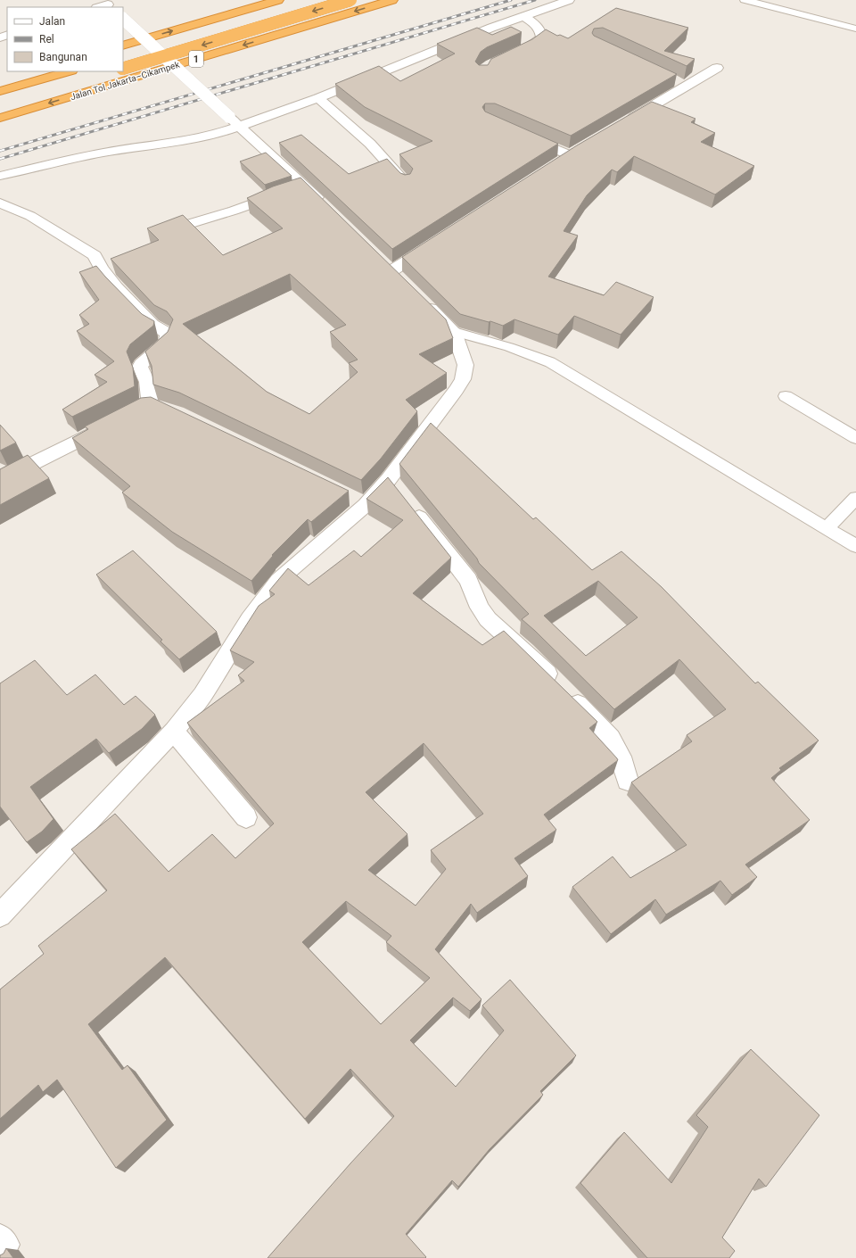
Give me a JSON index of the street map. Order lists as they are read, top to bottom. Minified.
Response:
{"streets":{"highway":["1","Jalan Tol Jakarta–Cikampek"]},"legend":["Jalan","Rel","Bangunan"]}
